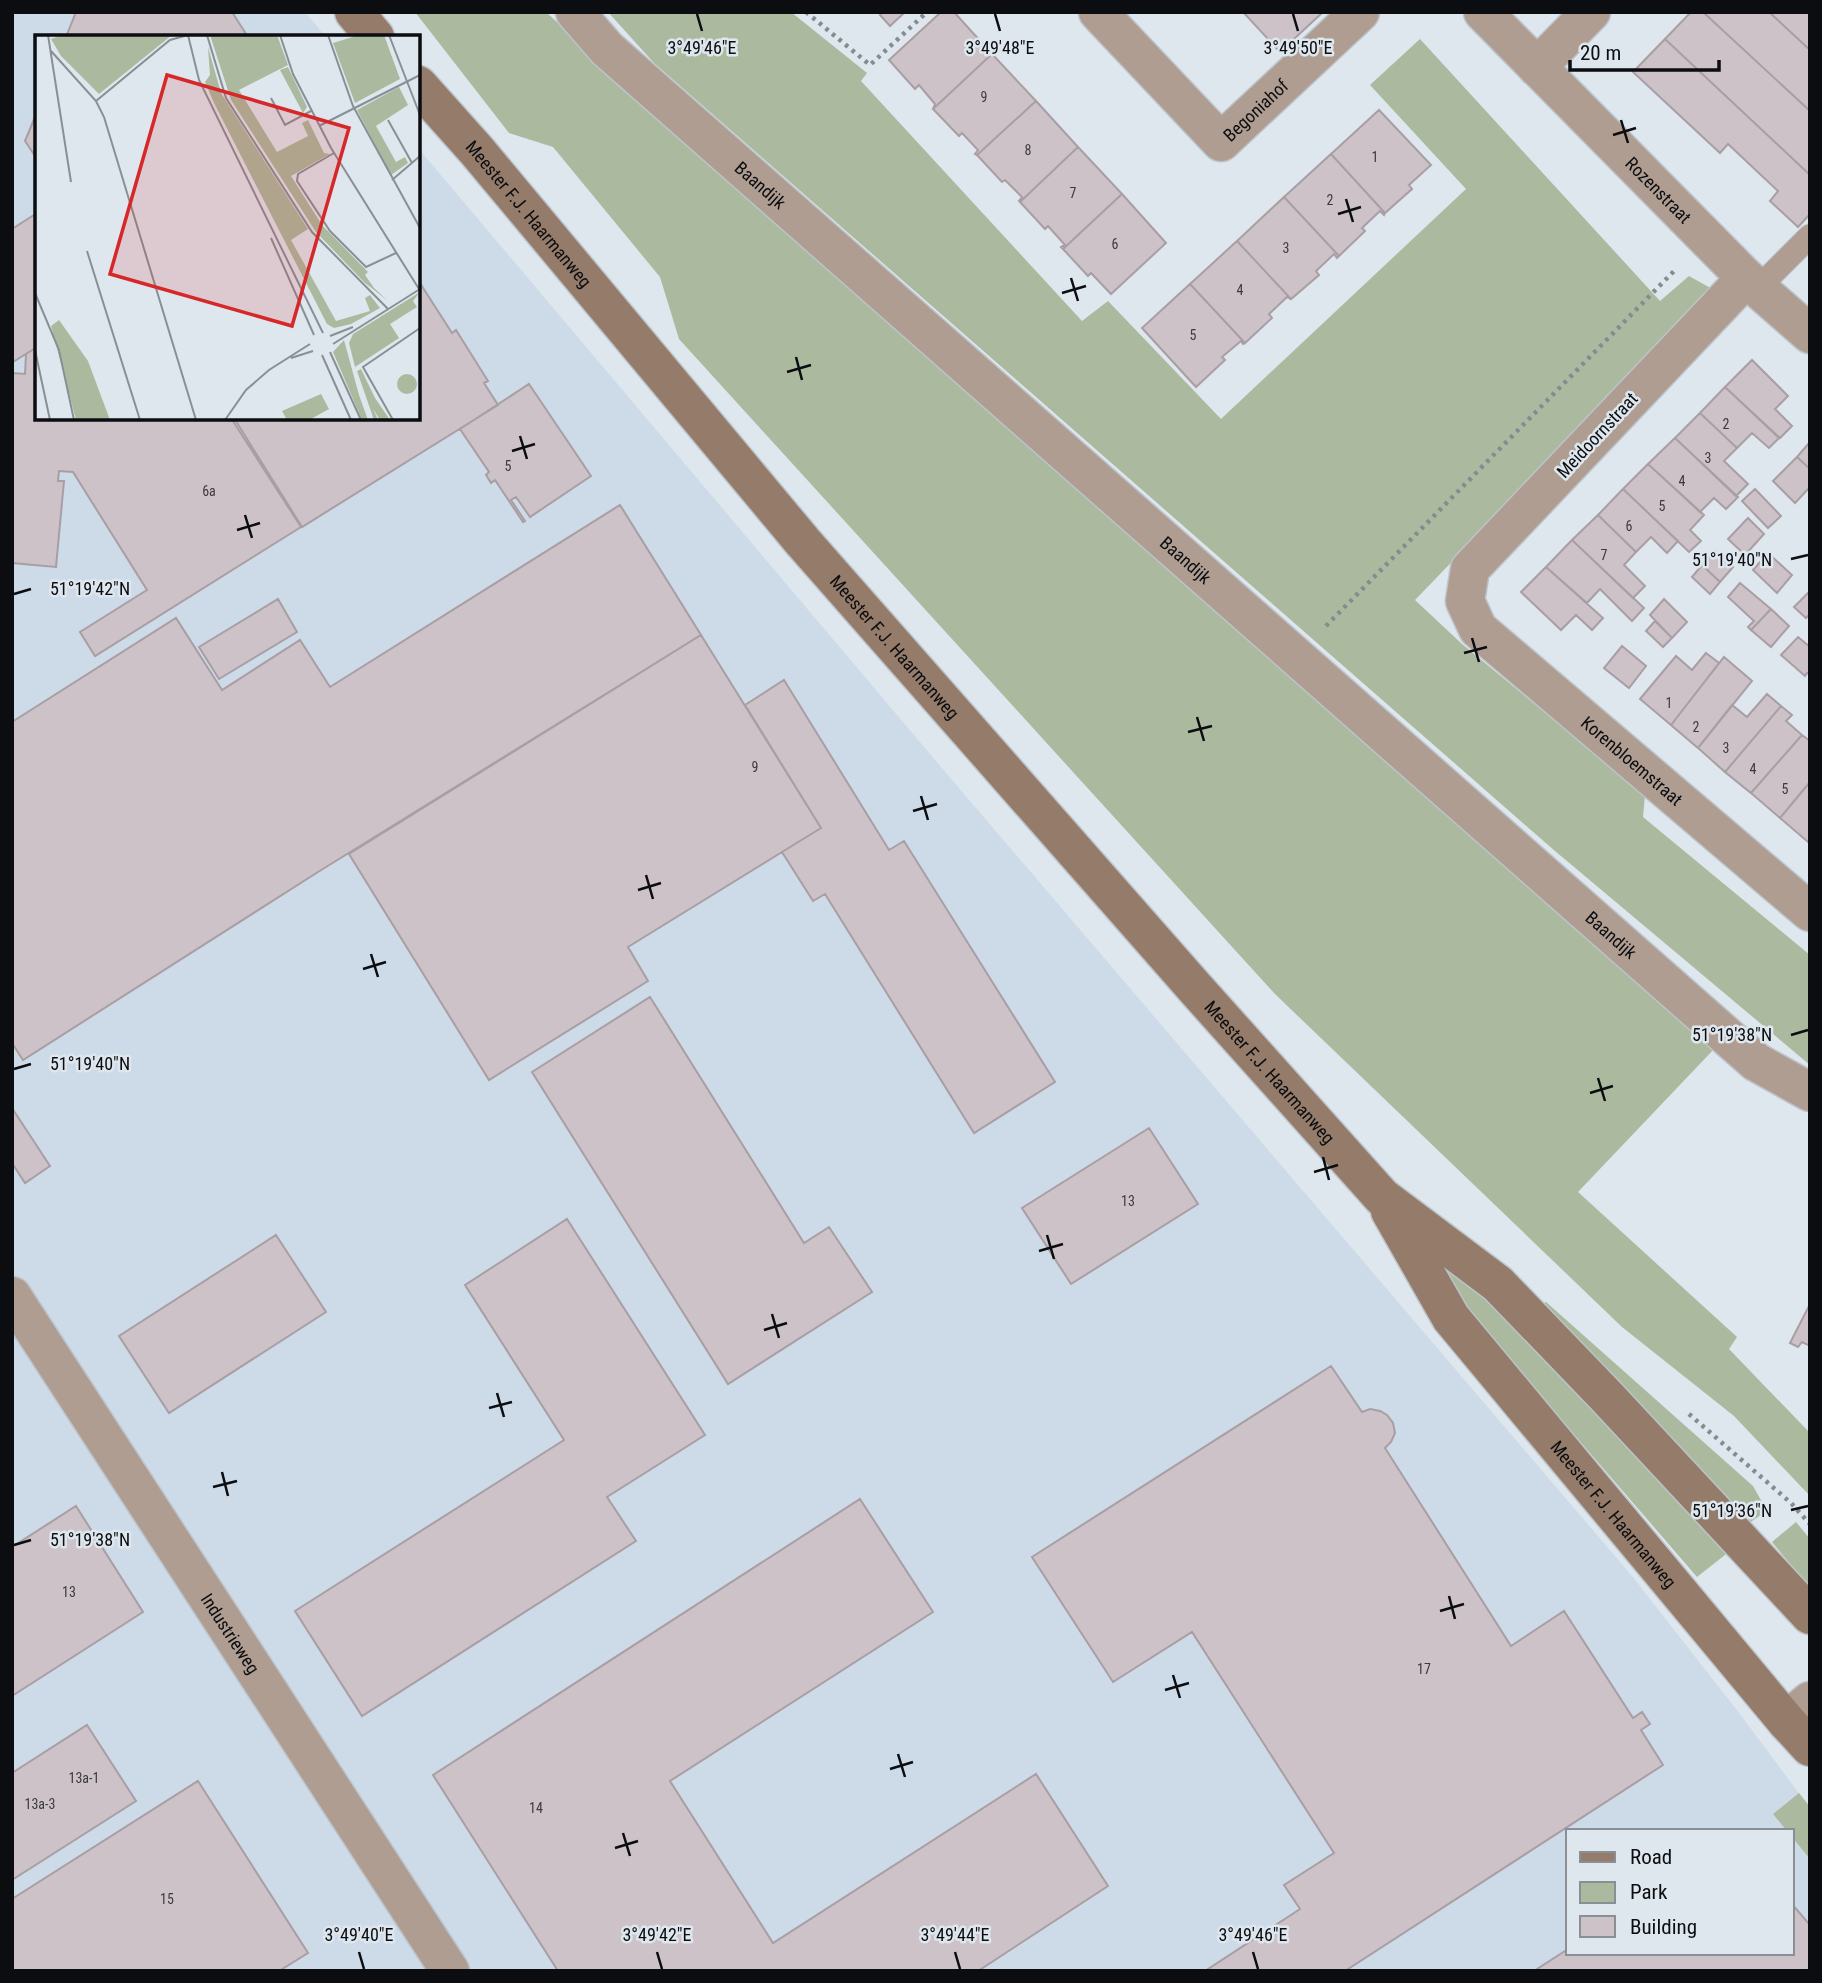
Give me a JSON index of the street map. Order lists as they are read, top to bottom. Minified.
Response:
{"streets":{"main road":["Meester F.J. Haarmanweg"],"street":["Begoniahof","Baandijk","Rozenstraat","Meidoornstraat","Korenbloemstraat","Industrieweg"]},"crossings":[["Rozenstraat","Meidoornstraat"],["Meidoornstraat","Korenbloemstraat"]],"house_numbers":["9","8","1","7","2","6","3","4","5","2","3","5","4","6a","5","6","7","1","2","3","9","4","5","13","13","17","13a-1","13a-3","14","15"],"legend":["Road","Park","Building"],"scale_bar":"20 m","coordinates":["3°49'46\"E","3°49'48\"E","3°49'50\"E","51°19'40\"N","51°19'42\"N","51°19'38\"N","51°19'36\"N","3°49'40\"E","3°49'42\"E","3°49'44\"E"]}
